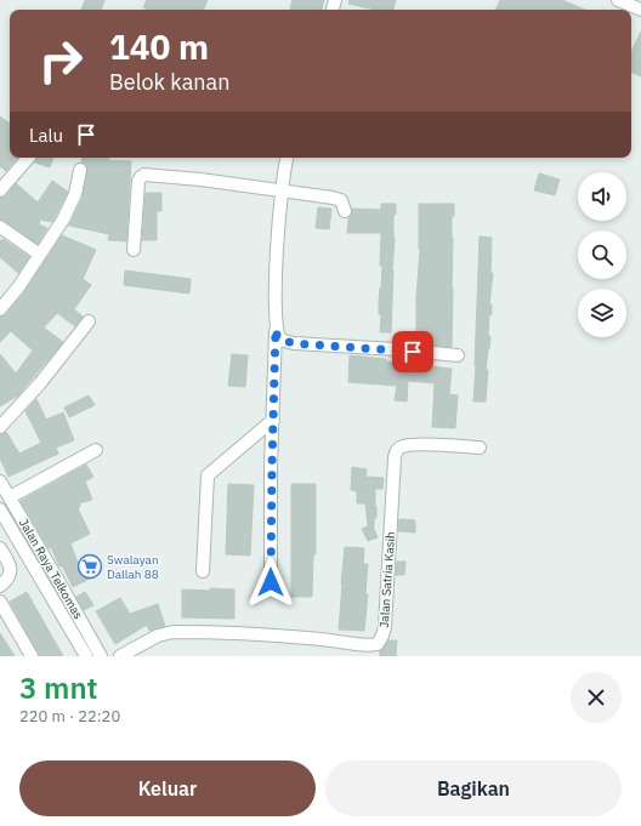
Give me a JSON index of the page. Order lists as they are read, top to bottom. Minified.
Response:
{"streets":{"street":["Jalan Raya Telkomas","Jalan Satria Kasih"]},"places":{"supermarket":["Swalayan Dallah 88"]},"page":{"turn":["140 m","Belok kanan"],"then":"Lalu","heading":["3 mnt","220 m · 22:20"],"buttons":["Keluar","Bagikan"]}}
